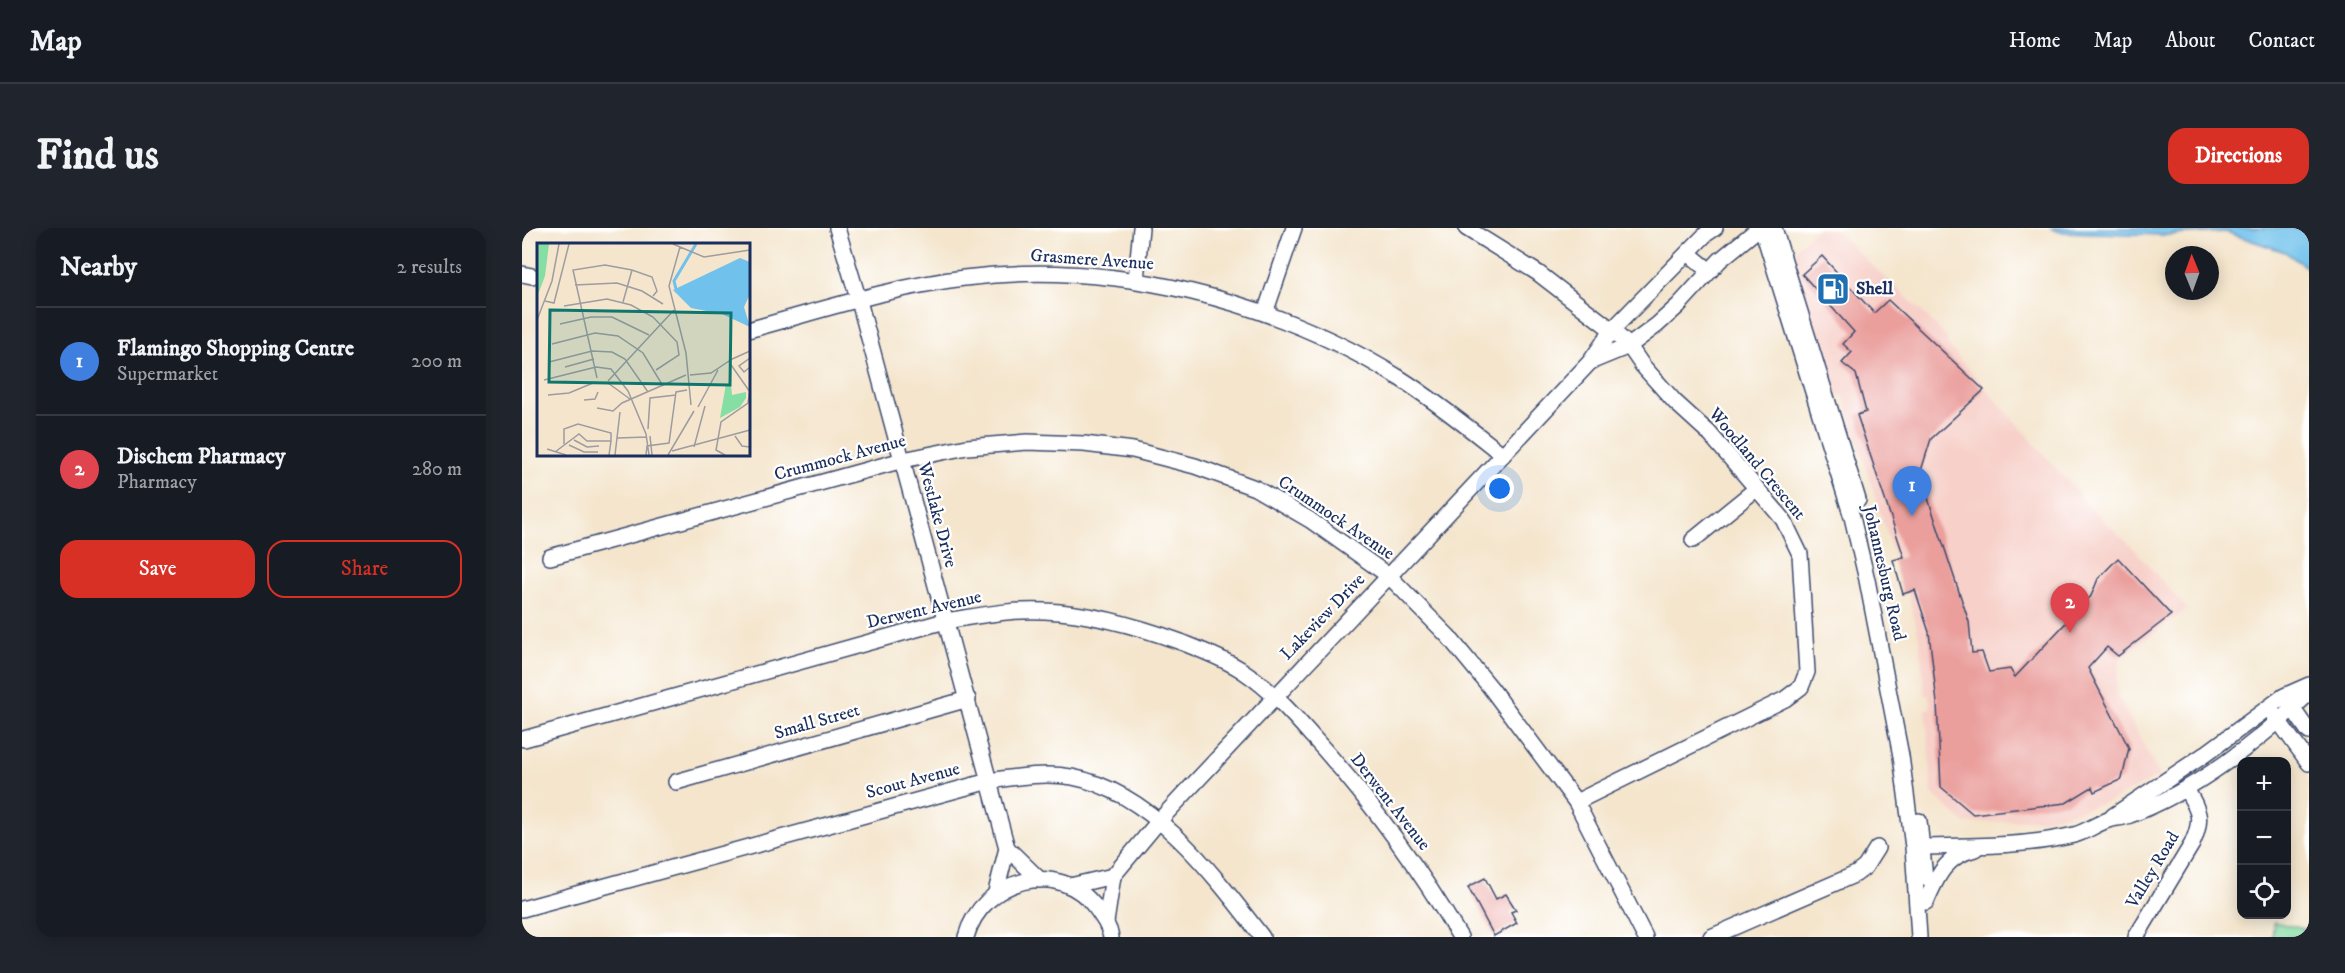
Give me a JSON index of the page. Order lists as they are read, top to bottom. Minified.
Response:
{"streets":{"street":["Grasmere Avenue","Crummock Avenue","Woodland Crescent","Westlake Drive","Johannesburg Road","Derwent Avenue","Lakeview Drive","Small Street","Scout Avenue","Valley Road"]},"crossings":[["Grasmere Avenue","Westlake Drive"],["Grasmere Avenue","Lakeview Drive"],["Crummock Avenue","Woodland Crescent"],["Crummock Avenue","Westlake Drive"],["Crummock Avenue","Lakeview Drive"],["Woodland Crescent","Lakeview Drive"],["Westlake Drive","Derwent Avenue"],["Westlake Drive","Small Street"],["Westlake Drive","Scout Avenue"],["Johannesburg Road","Lakeview Drive"],["Derwent Avenue","Lakeview Drive"],["Lakeview Drive","Scout Avenue"]],"places":{"fuel station":["Shell"]},"north":"top","page":{"header":"Map","nav":["Home","Map","About","Contact"],"buttons":["Directions",["Save","Share"]],"title":"Find us","heading":["Nearby","2 results"],"list":[{"mark":"1","name":"Flamingo Shopping Centre","note":"Supermarket","value":"200 m"},{"mark":"2","name":"Dischem Pharmacy","note":"Pharmacy","value":"280 m"}],"pins":["1","2"],"map_buttons":["+","−"]}}
